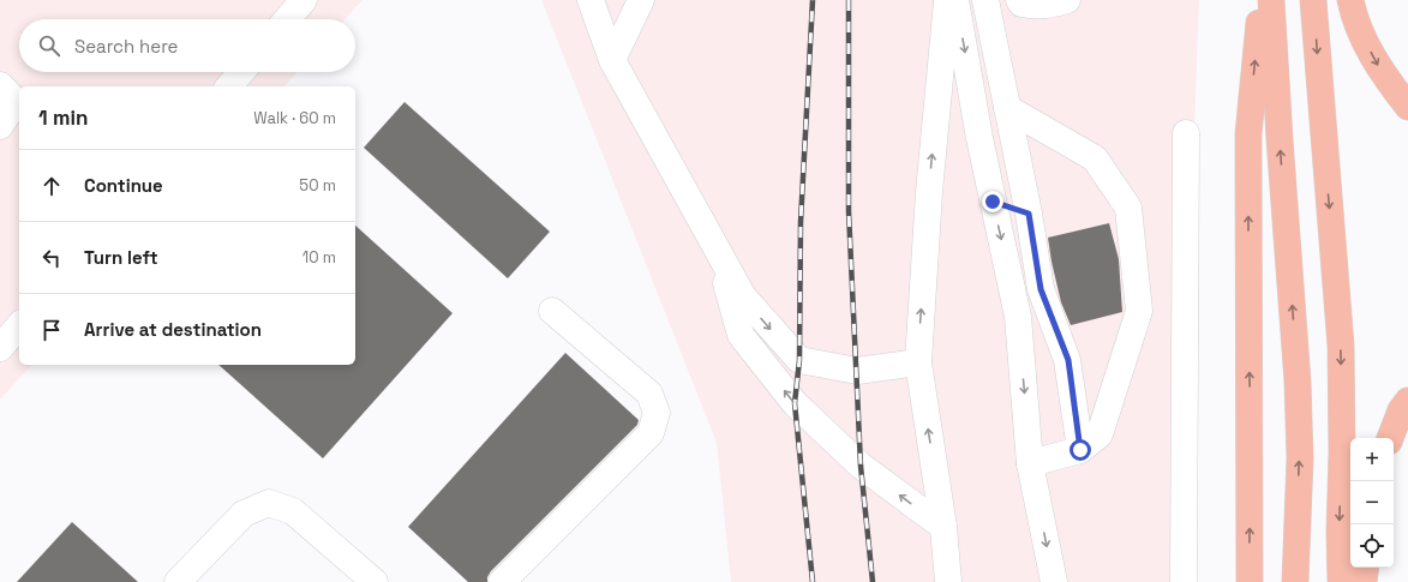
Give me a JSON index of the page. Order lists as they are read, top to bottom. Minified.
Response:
{"page":{"search":"Search here","heading":["1 min","Walk · 60 m"],"list":[["Continue","50 m"],["Turn left","10 m"],"Arrive at destination"],"map_buttons":["+","−"]}}
